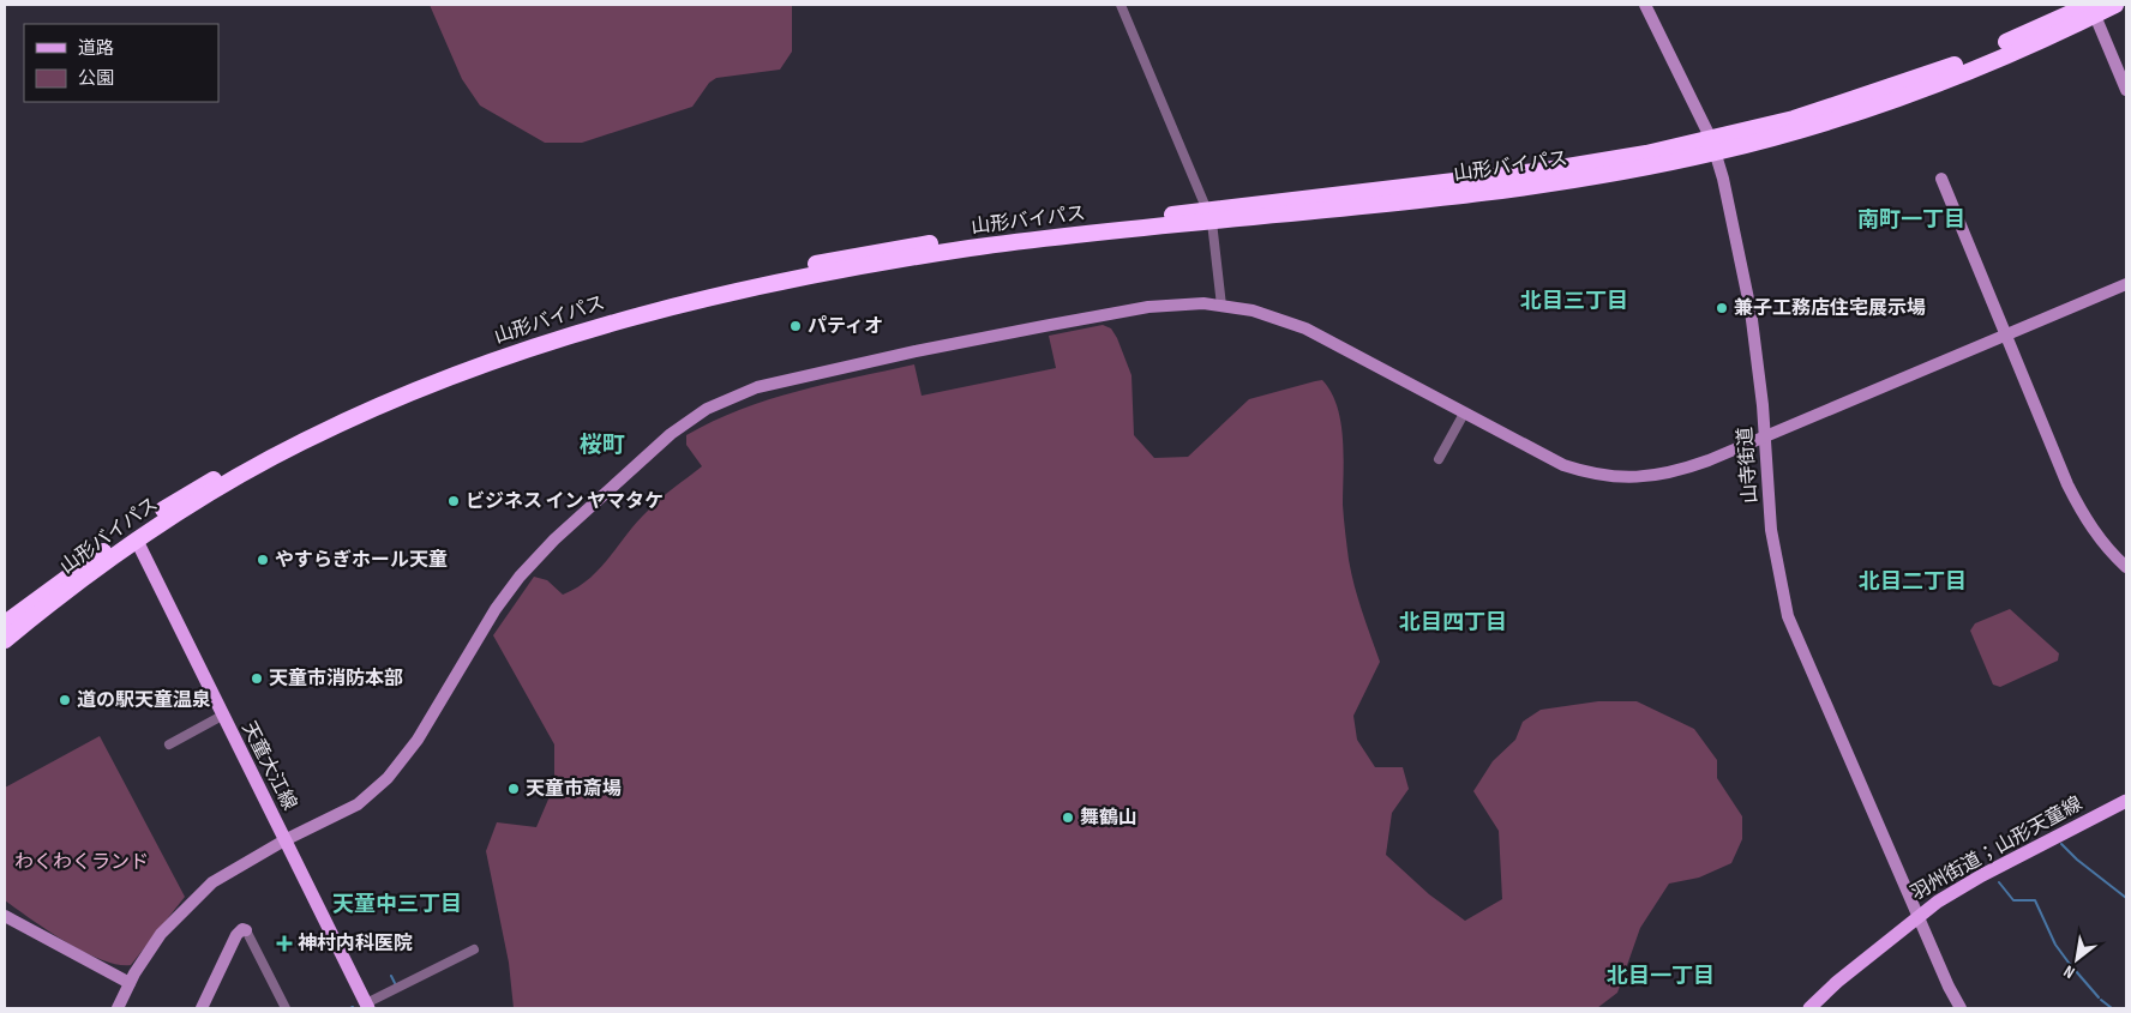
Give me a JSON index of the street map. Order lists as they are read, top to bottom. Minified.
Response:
{"streets":{"highway":["山形バイパス"],"main road":["天童大江線","羽州街道；山形天童線"],"street":["山寺街道"]},"crossings":[["山形バイパス","山寺街道"],["山形バイパス","天童大江線"],["山寺街道","羽州街道；山形天童線"]],"districts":["南町一丁目","北目三丁目","桜町","北目二丁目","北目四丁目","天童中三丁目","北目一丁目"],"parks":["わくわくランド"],"places":{"other":["兼子工務店住宅展示場","パティオ","ビジネス イン ヤマタケ","やすらぎホール天童","天童市消防本部","道の駅天童温泉","天童市斎場","舞鶴山"],"health":["神村内科医院"]},"legend":["道路","公園"],"north":"bottom left"}
